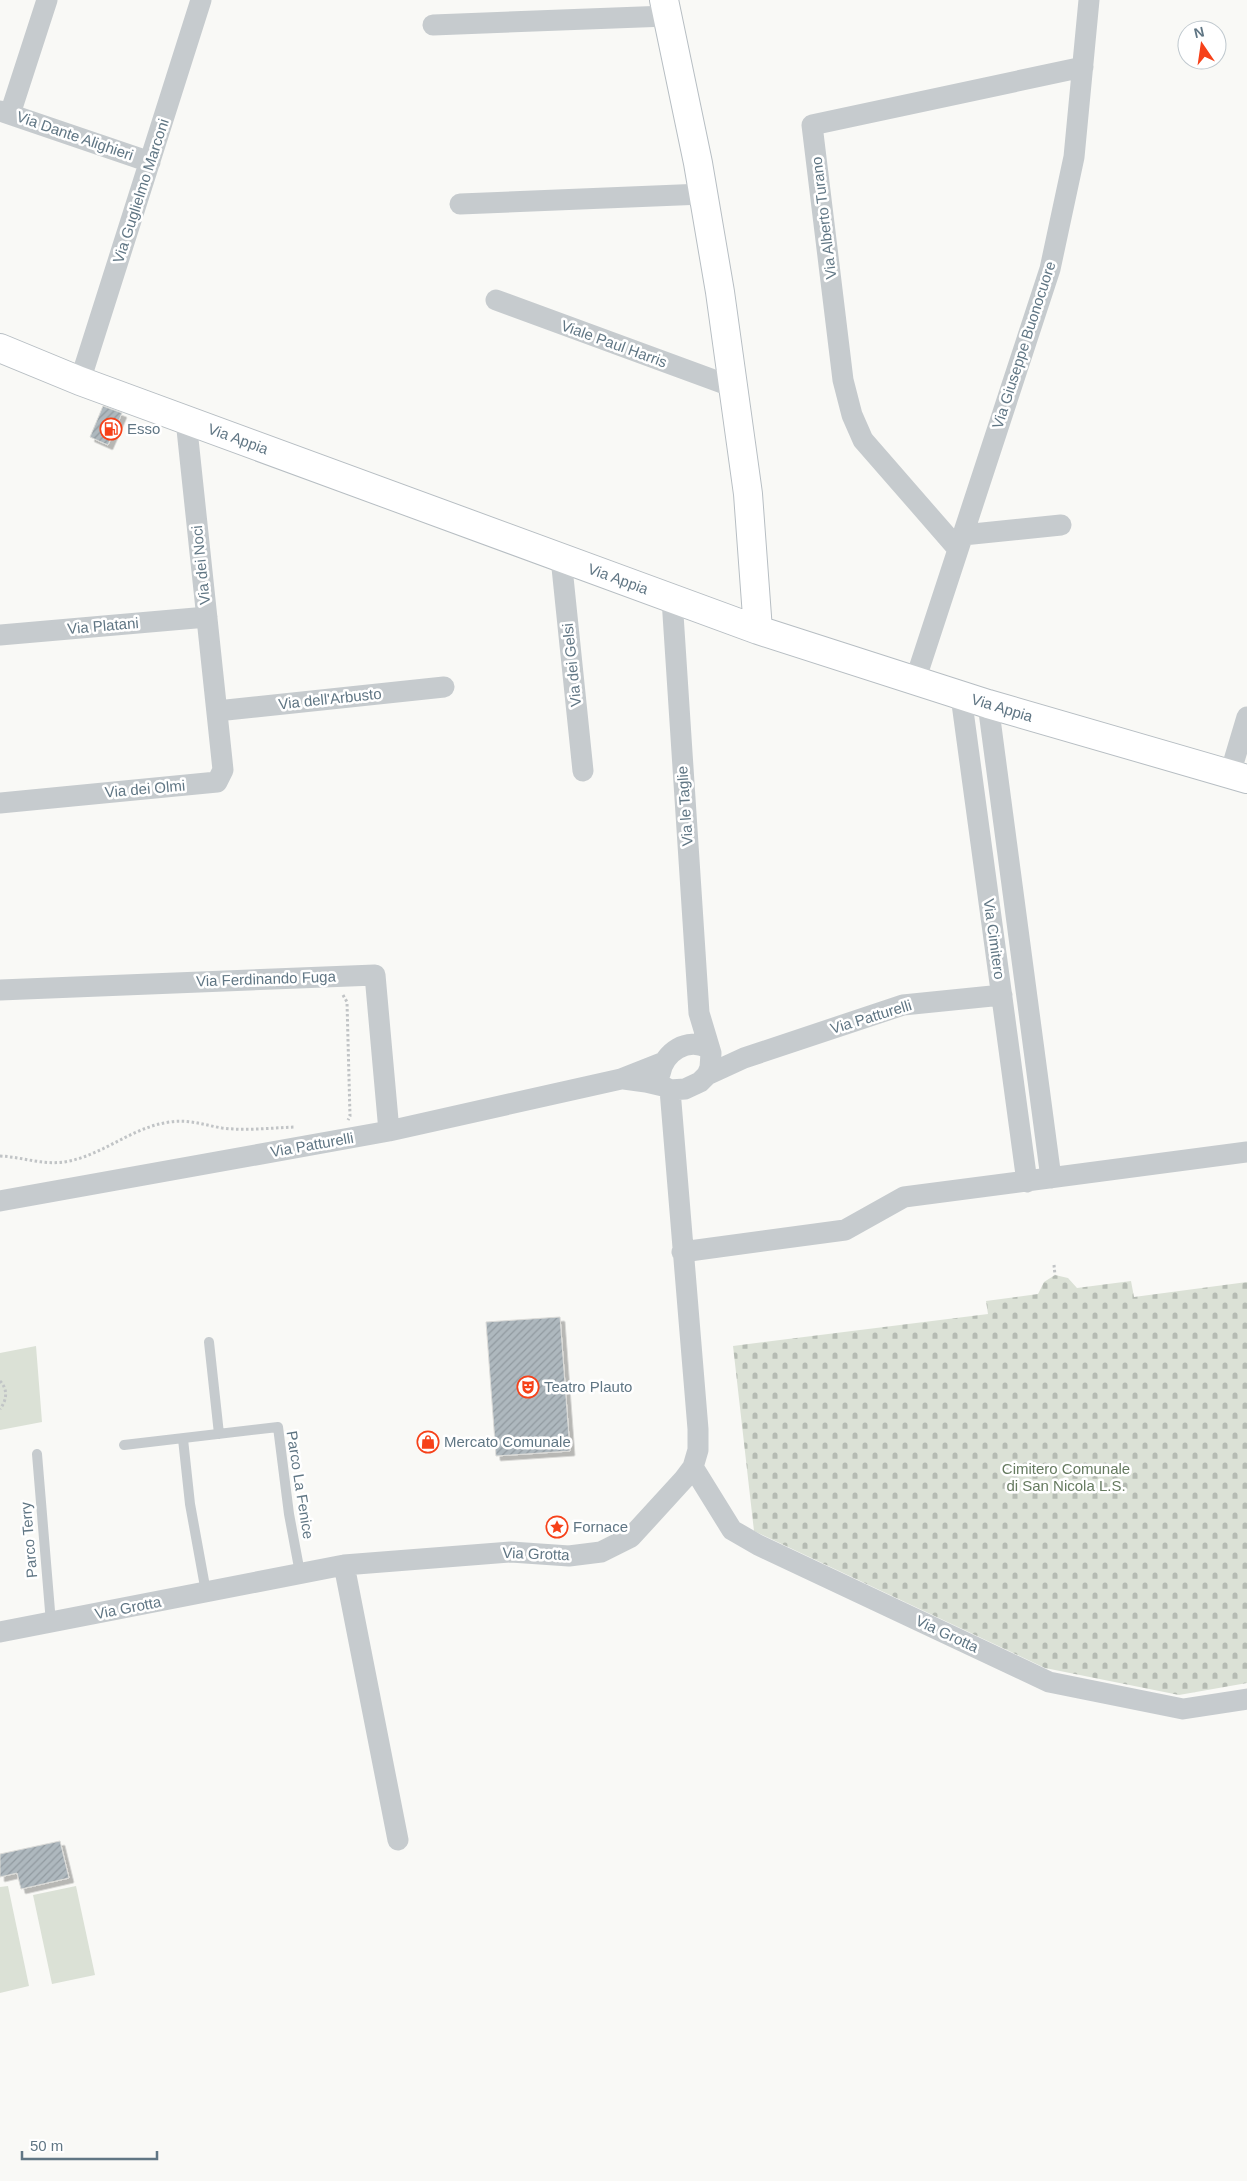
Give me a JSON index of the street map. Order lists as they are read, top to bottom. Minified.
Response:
{"streets":{"street":["Via Dante Alighieri","Via Guglielmo Marconi","Via Alberto Turano","Viale Paul Harris","Via Giuseppe Buonocuore","Via Appia","Via dei Noci","Via Platani","Via dei Gelsi","Via dell'Arbusto","Via dei Olmi","Via le Taglie","Via Cimitero","Via Ferdinando Fuga","Via Patturelli","Via Grotta"],"lane":["Parco La Fenice","Parco Terry"]},"crossings":[["Via Dante Alighieri","Via Guglielmo Marconi"],["Via Guglielmo Marconi","Via Appia"],["Via Alberto Turano","Via Giuseppe Buonocuore"],["Via Giuseppe Buonocuore","Via Appia"],["Via Appia","Via dei Noci"],["Via Appia","Via dei Gelsi"],["Via Appia","Via le Taglie"],["Via Appia","Via Cimitero"],["Via dei Noci","Via Platani"],["Via dei Noci","Via dell'Arbusto"],["Via dei Noci","Via dei Olmi"],["Via dell'Arbusto","Via dei Olmi"],["Via le Taglie","Via Patturelli"],["Via le Taglie","Via Grotta"],["Via Cimitero","Via Patturelli"],["Via Ferdinando Fuga","Via Patturelli"],["Via Patturelli","Via Grotta"],["Parco La Fenice","Via Grotta"],["Parco Terry","Via Grotta"]],"parks":["Cimitero Comunale di San Nicola L.S."],"places":{"fuel station":["Esso"],"theatre":["Teatro Plauto"],"shop":["Mercato Comunale"],"place":["Fornace"]},"scale_bar":"50 m","north":"top"}
